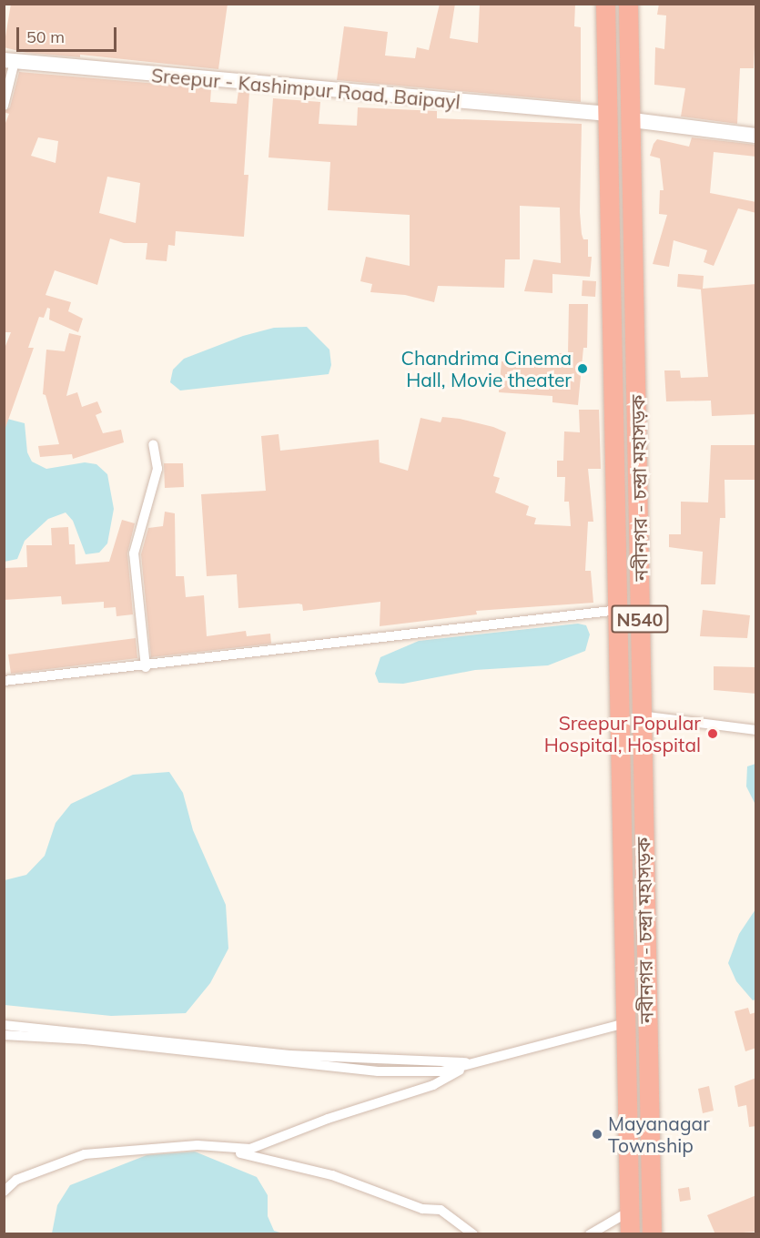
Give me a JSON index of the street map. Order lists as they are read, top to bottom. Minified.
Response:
{"streets":{"highway":["নবীনগর - চন্দ্রা মহাসড়ক","N540"],"street":["Sreepur - Kashimpur Road, Baipayl"]},"crossings":[["Sreepur - Kashimpur Road, Baipayl","নবীনগর - চন্দ্রা মহাসড়ক"]],"places":["Chandrima Cinema Hall, Movie theater","Sreepur Popular Hospital, Hospital","Mayanagar Township"],"scale_bar":"50 m"}
